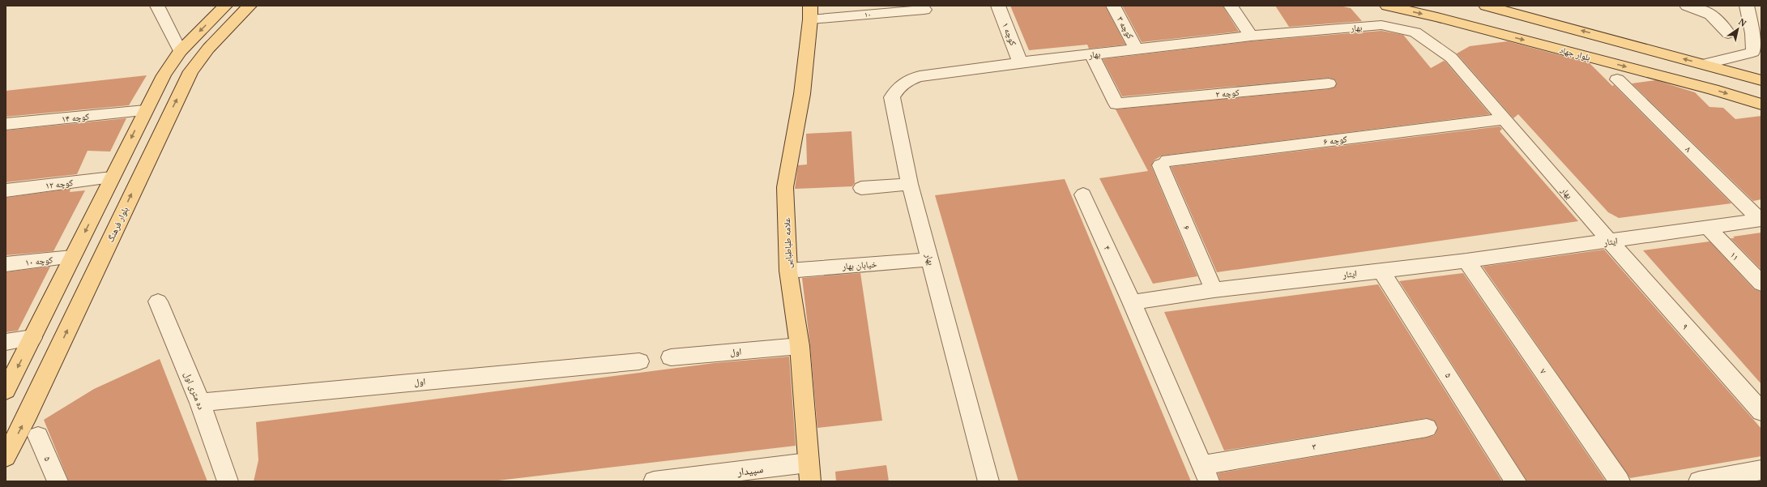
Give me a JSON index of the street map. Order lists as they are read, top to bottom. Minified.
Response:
{"streets":{"main road":["بلوار جهاد","بلوار فرهنگ","علامه طباطبایی"],"street":["۱۰","کوچه ۳","بهار","کوچه ۱","کوچه ۲","کوچه ۱۴","کوچه ۶","۸","کوچه ۱۲","۶","ایثار","۴","۱۱","کوچه ۱۰","خیابان بهار","۹","اول","۷","۵","ده متری اول","۳","سپیدار"]},"crossings":[["۱۰","علامه طباطبایی"],["کوچه ۳","بهار"],["بهار","کوچه ۱"],["بهار","کوچه ۲"],["بهار","کوچه ۶"],["بهار","ایثار"],["بهار","خیابان بهار"],["بهار","۹"],["کوچه ۶","۶"],["۸","ایثار"],["۶","ایثار"],["ایثار","۴"],["ایثار","۱۱"],["ایثار","۹"],["ایثار","۷"],["ایثار","۵"],["علامه طباطبایی","خیابان بهار"],["علامه طباطبایی","اول"],["علامه طباطبایی","سپیدار"],["اول","ده متری اول"]],"north":"top right"}
